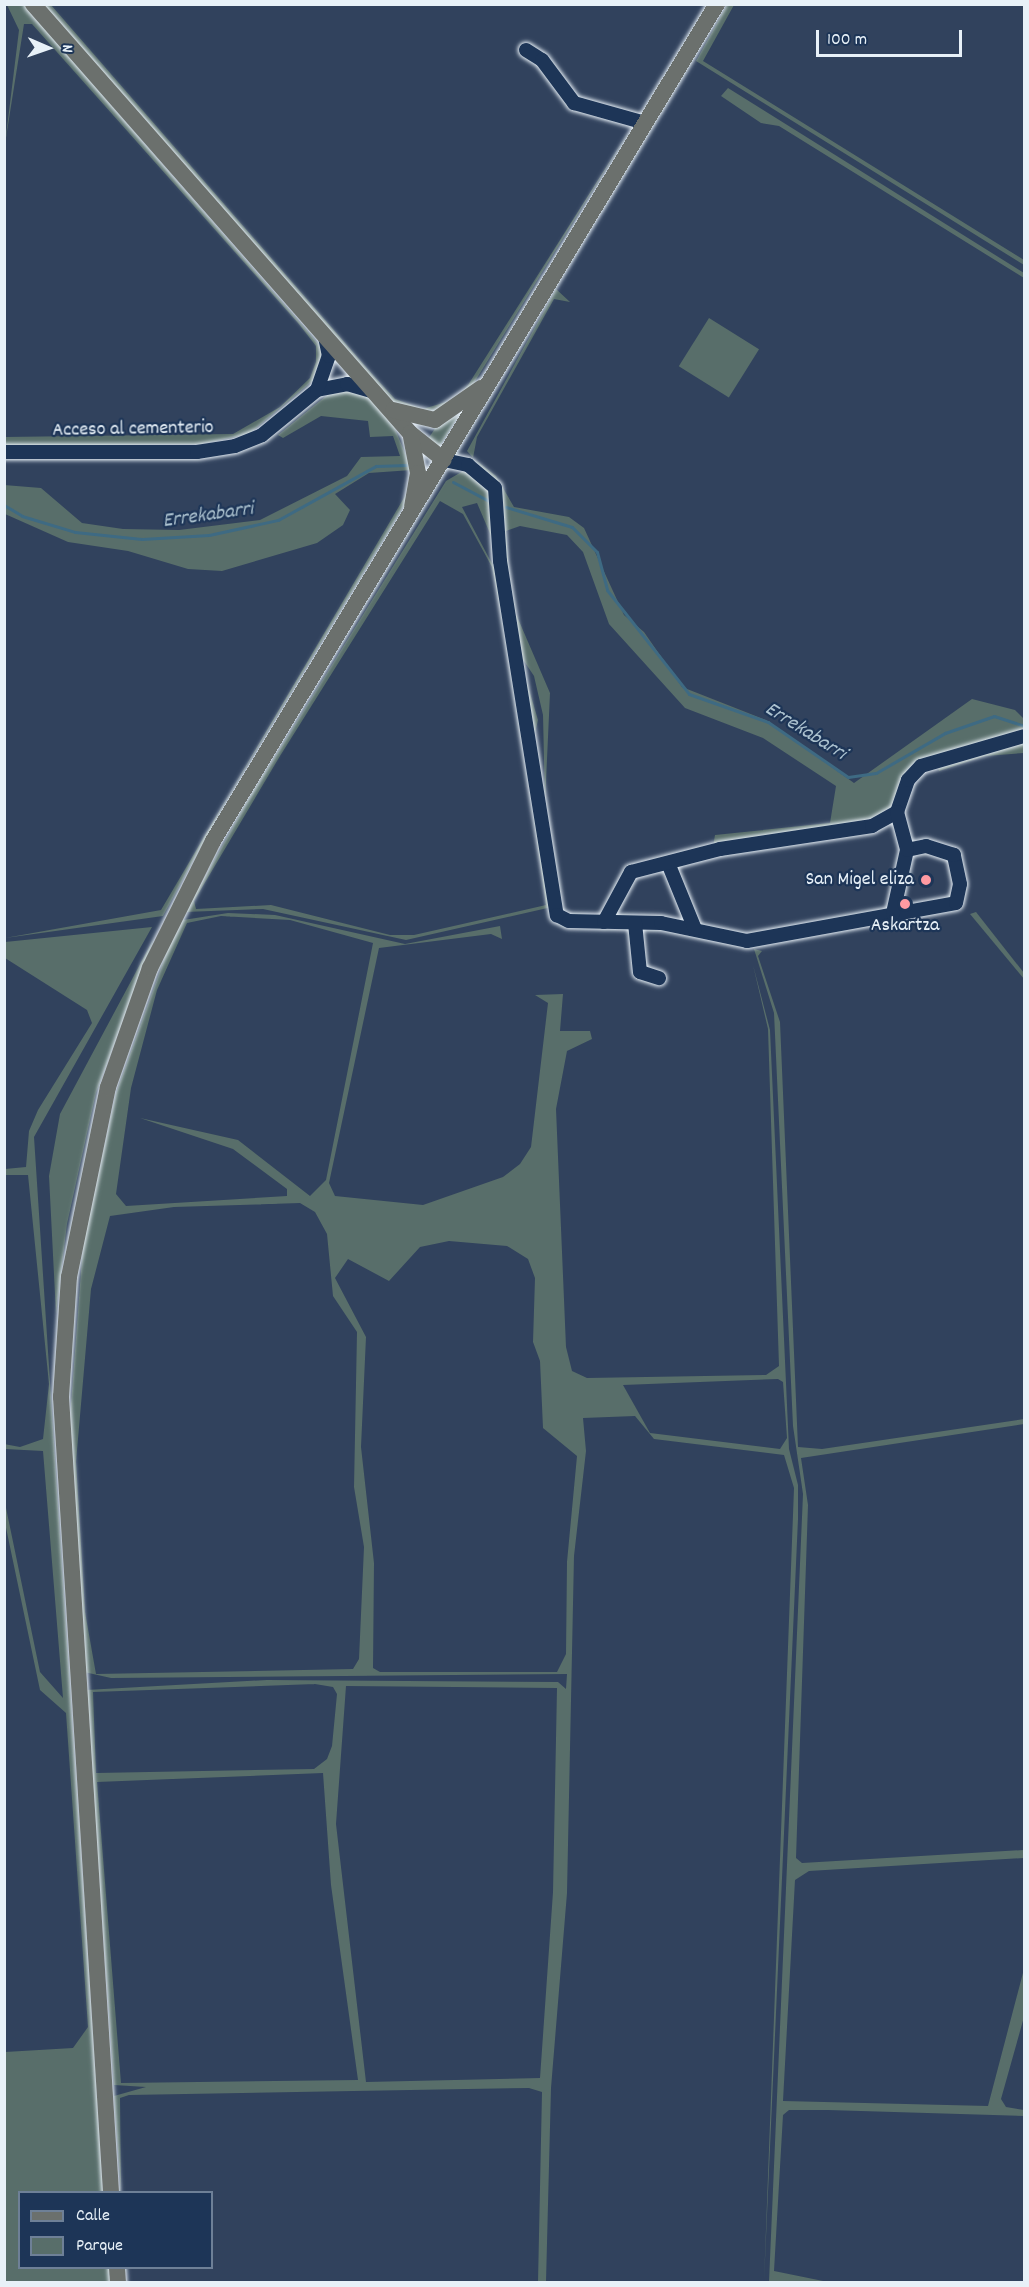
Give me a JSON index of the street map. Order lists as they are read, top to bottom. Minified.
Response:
{"streets":{"street":["Acceso al cementerio"]},"water":["Errekabarri"],"places":["San Migel eliza","Askartza"],"legend":["Calle","Parque"],"scale_bar":"100 m","north":"right"}
